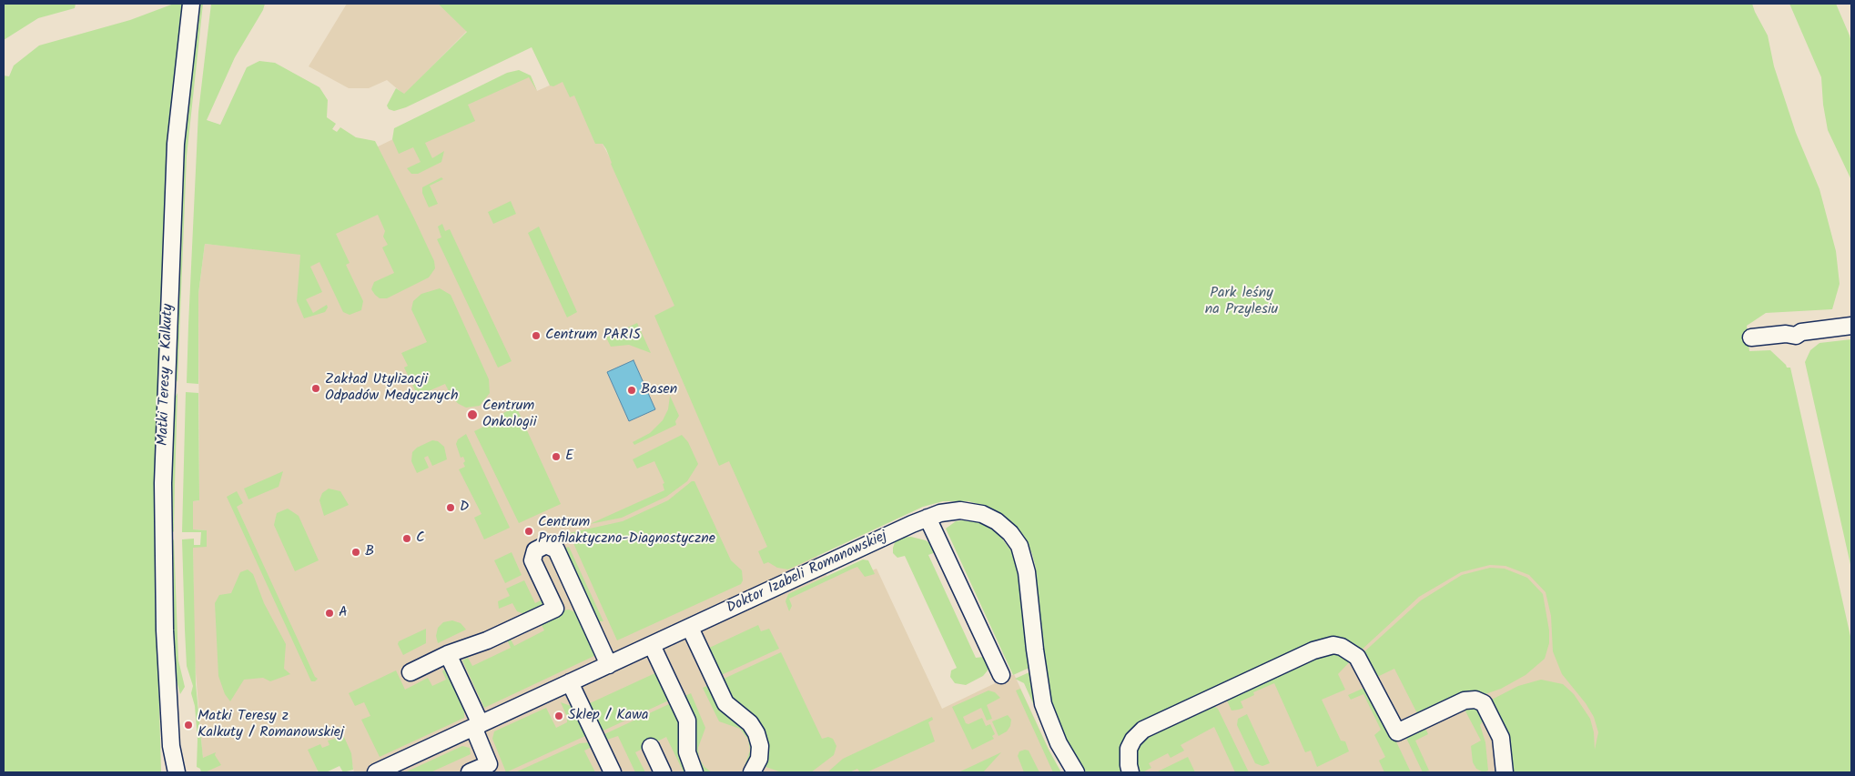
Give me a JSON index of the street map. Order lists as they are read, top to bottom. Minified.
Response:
{"streets":{"street":["Matki Teresy z Kalkuty","Doktor Izabeli Romanowskiej"]},"parks":["Park leśny na Przylesiu"],"places":["Centrum PARIS","Zakład Utylizacji Odpadów Medycznych","Basen","Centrum Onkologii","E","D","Centrum Profilaktyczno-Diagnostyczne","C","B","A","Sklep / Kawa","Matki Teresy z Kalkuty / Romanowskiej"]}
